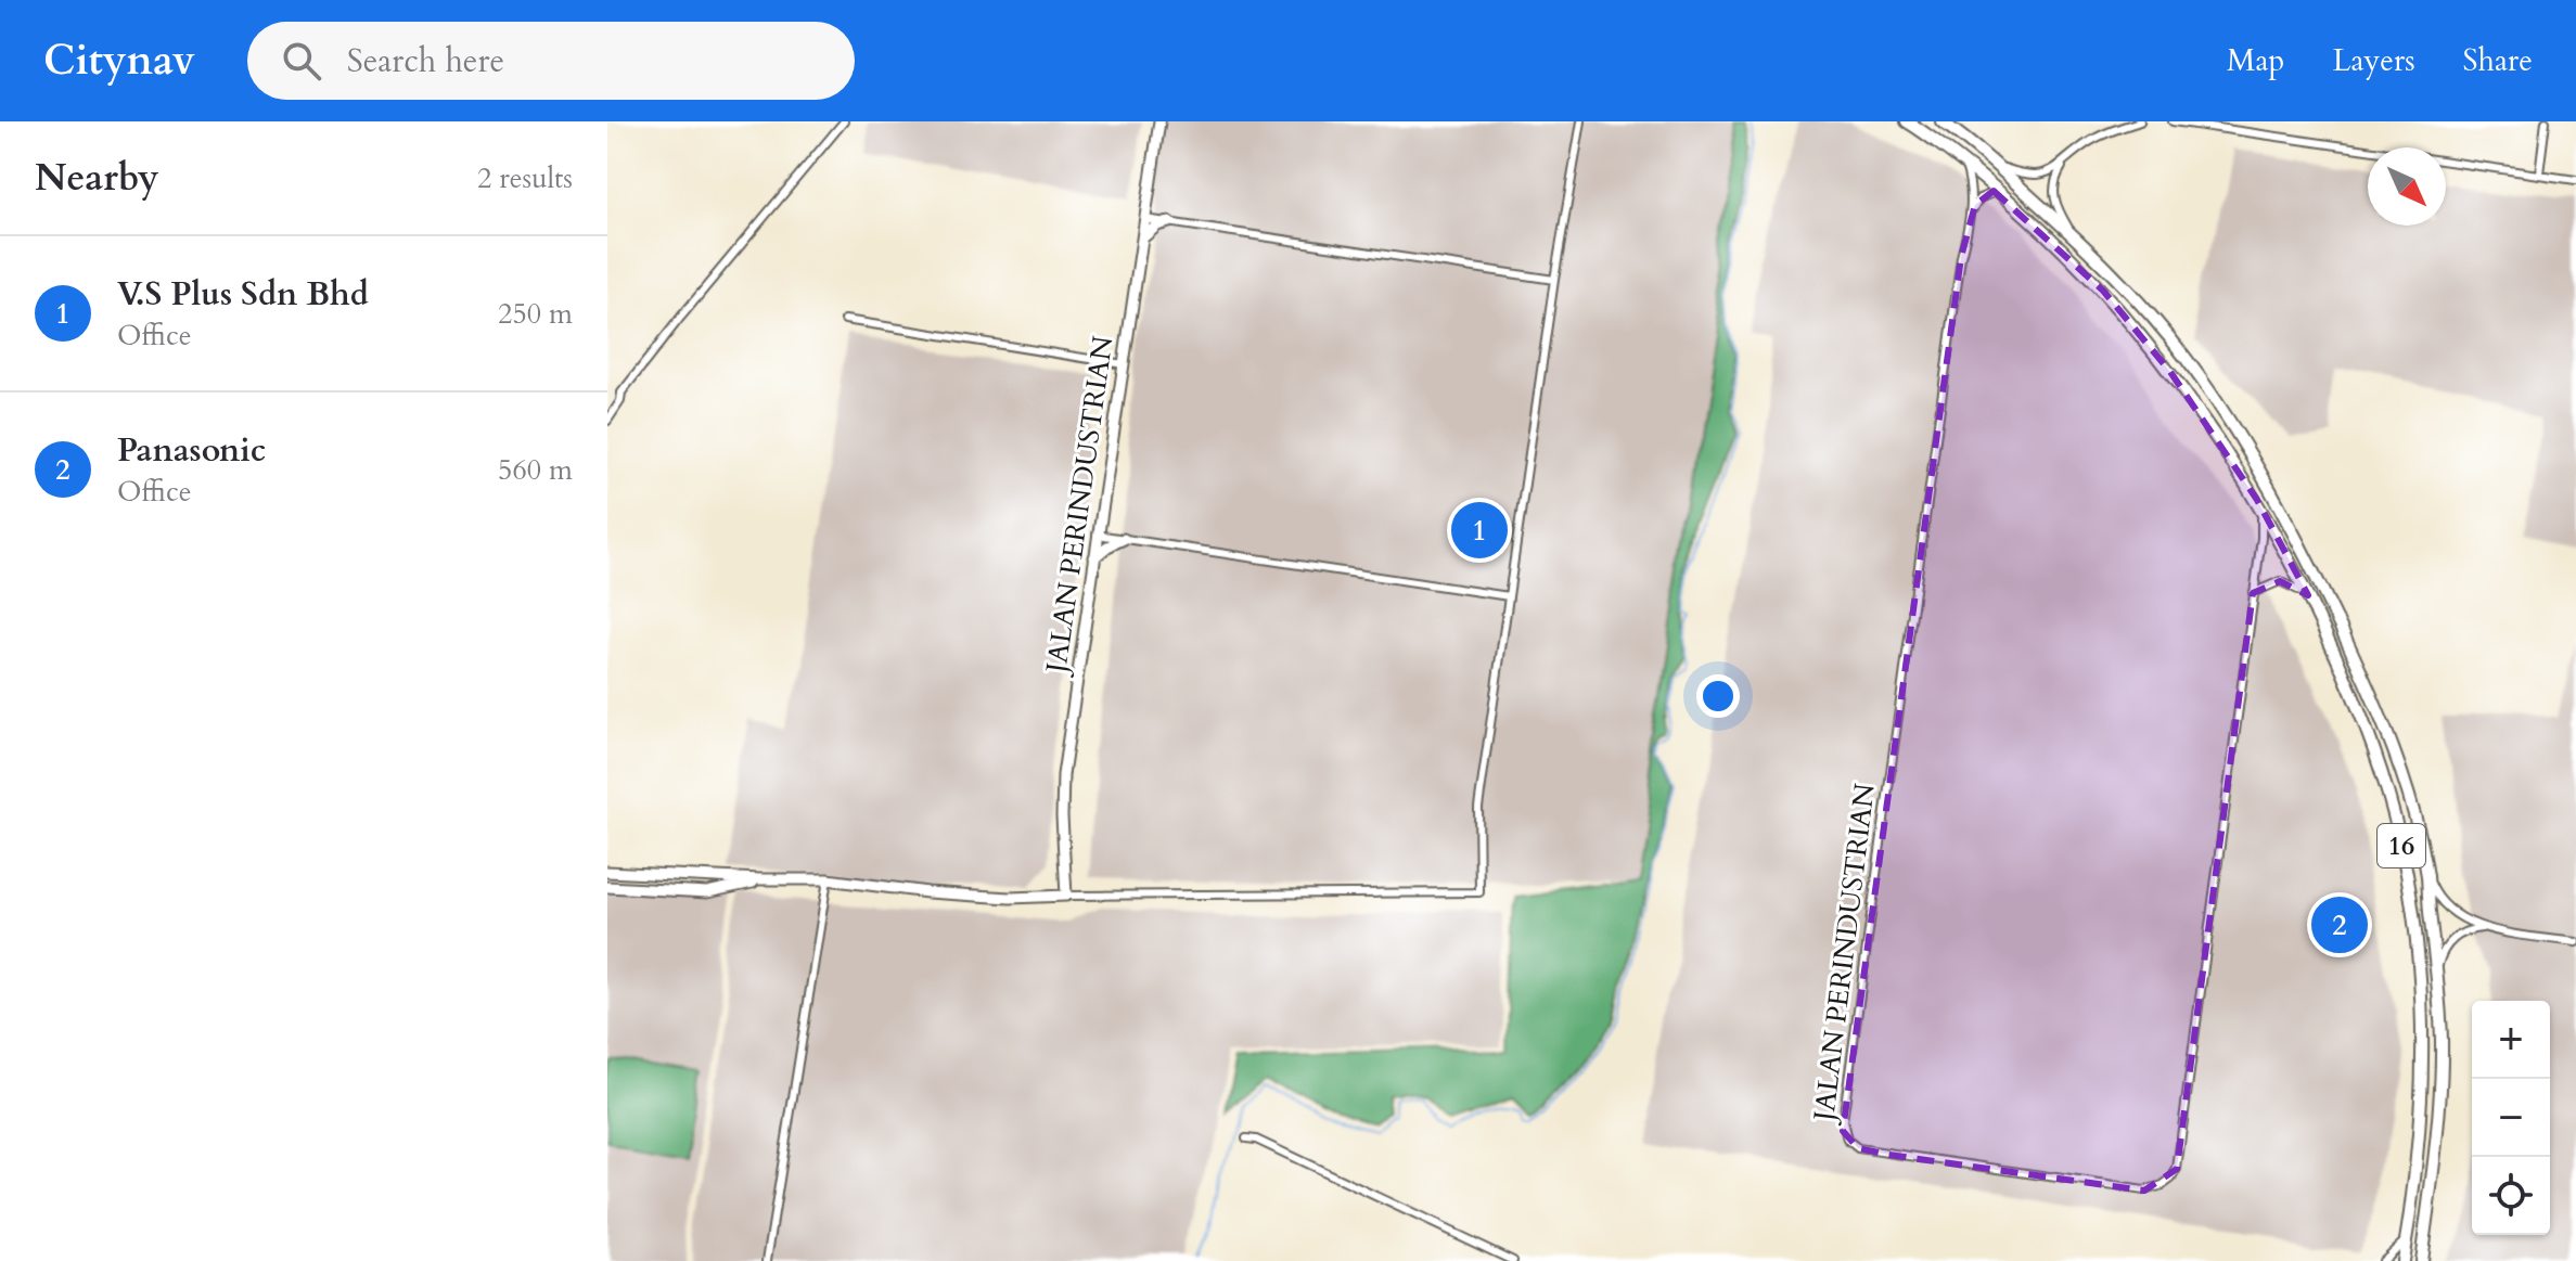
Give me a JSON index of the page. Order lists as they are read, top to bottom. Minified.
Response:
{"streets":{"highway":["16"],"main road":["JALAN PERINDUSTRIAN"]},"crossings":[["JALAN PERINDUSTRIAN","16"]],"north":"bottom right","page":{"header":"Citynav","search":"Search here","nav":["Map","Layers","Share"],"heading":["Nearby","2 results"],"list":[{"mark":"1","name":"V.S Plus Sdn Bhd","note":"Office","value":"250 m"},{"mark":"2","name":"Panasonic","note":"Office","value":"560 m"}],"pins":["1","2"],"map_buttons":["+","−"]}}
